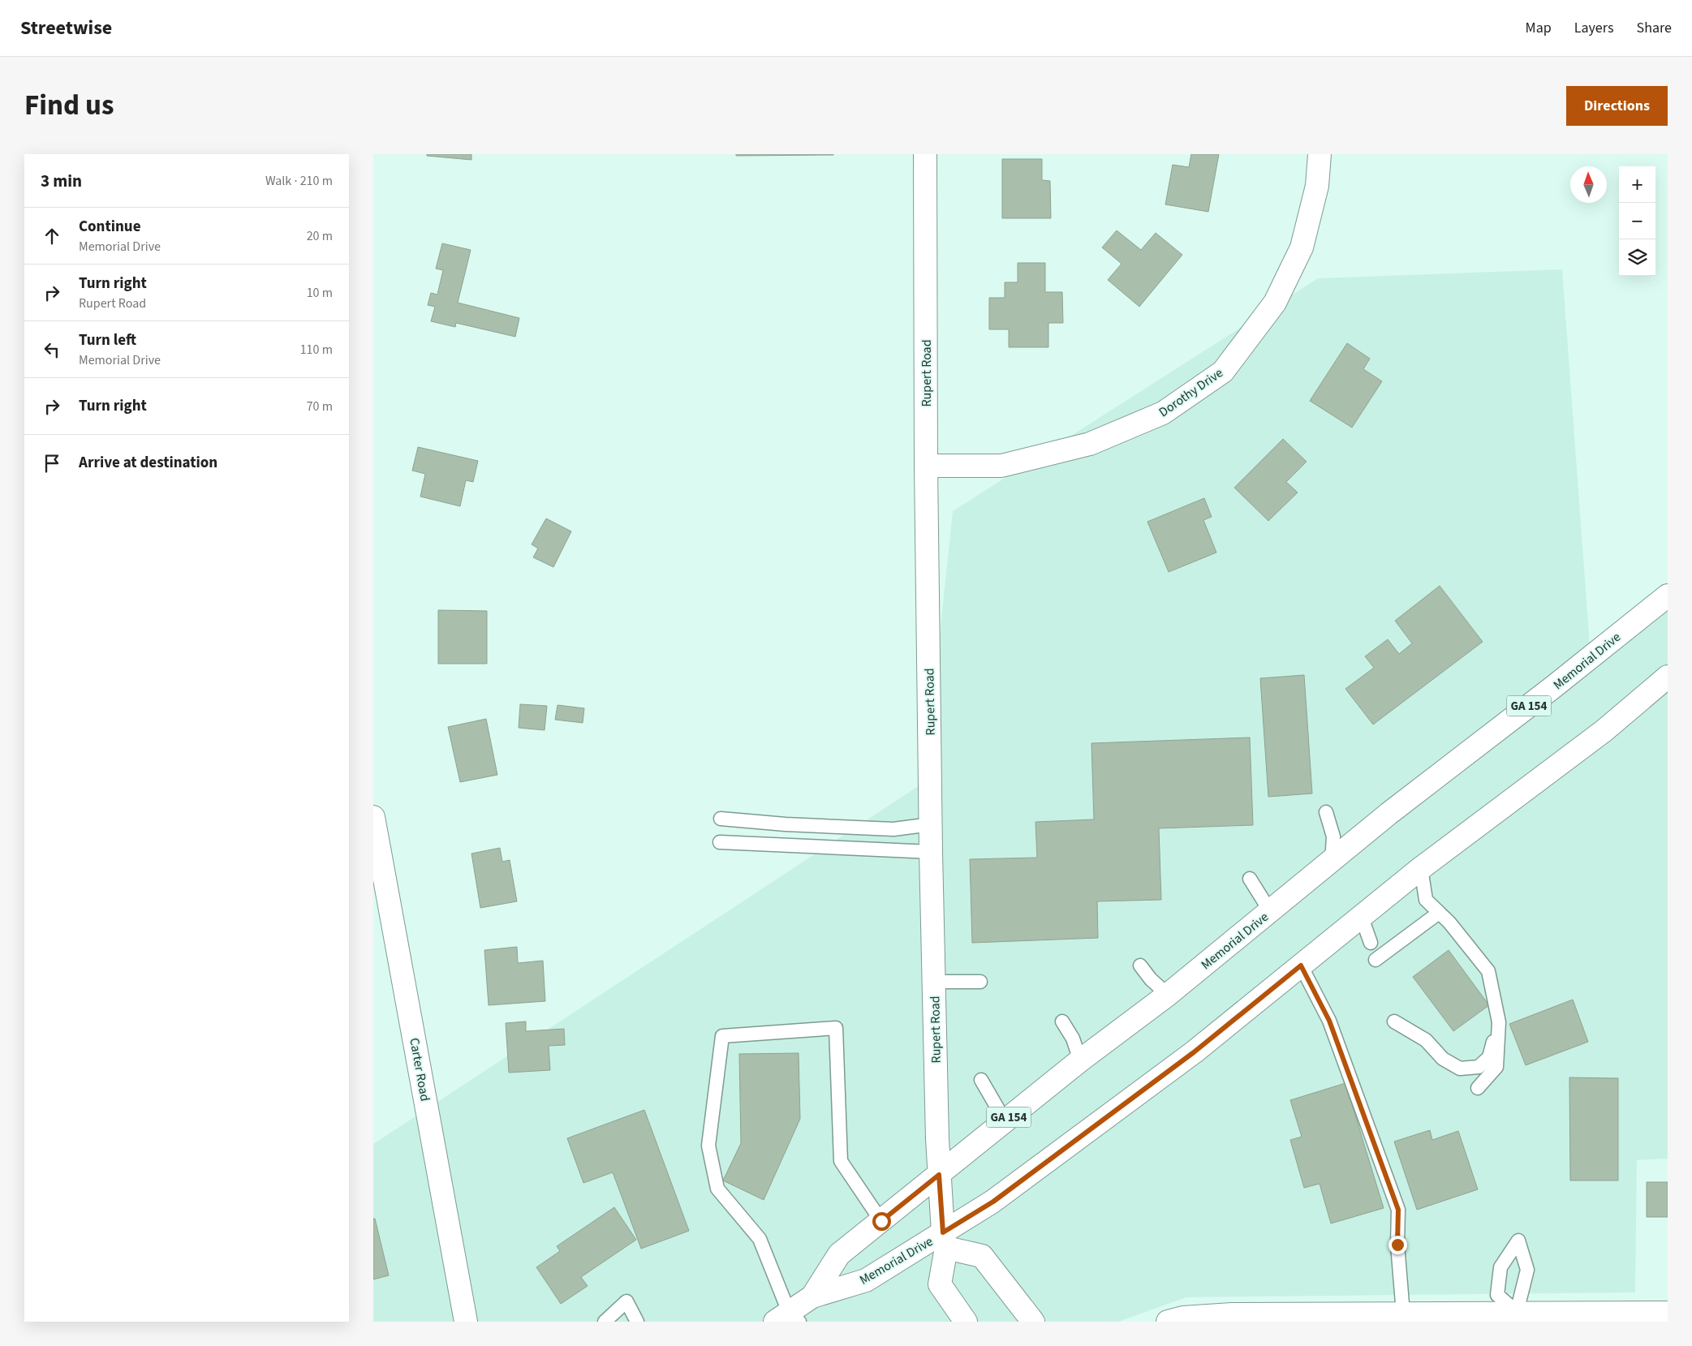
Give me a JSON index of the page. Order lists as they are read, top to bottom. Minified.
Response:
{"streets":{"street":["Rupert Road","Dorothy Drive","Memorial Drive","GA 154","Carter Road"]},"crossings":[["Rupert Road","Dorothy Drive"],["Rupert Road","Memorial Drive"]],"north":"top","page":{"header":"Streetwise","nav":["Map","Layers","Share"],"title":"Find us","buttons":"Directions","heading":["3 min","Walk · 210 m"],"map_buttons":["+","−"],"list":[["Continue","Memorial Drive","20 m"],["Turn right","Rupert Road","10 m"],["Turn left","Memorial Drive","110 m"],["Turn right","70 m"],"Arrive at destination"]}}
